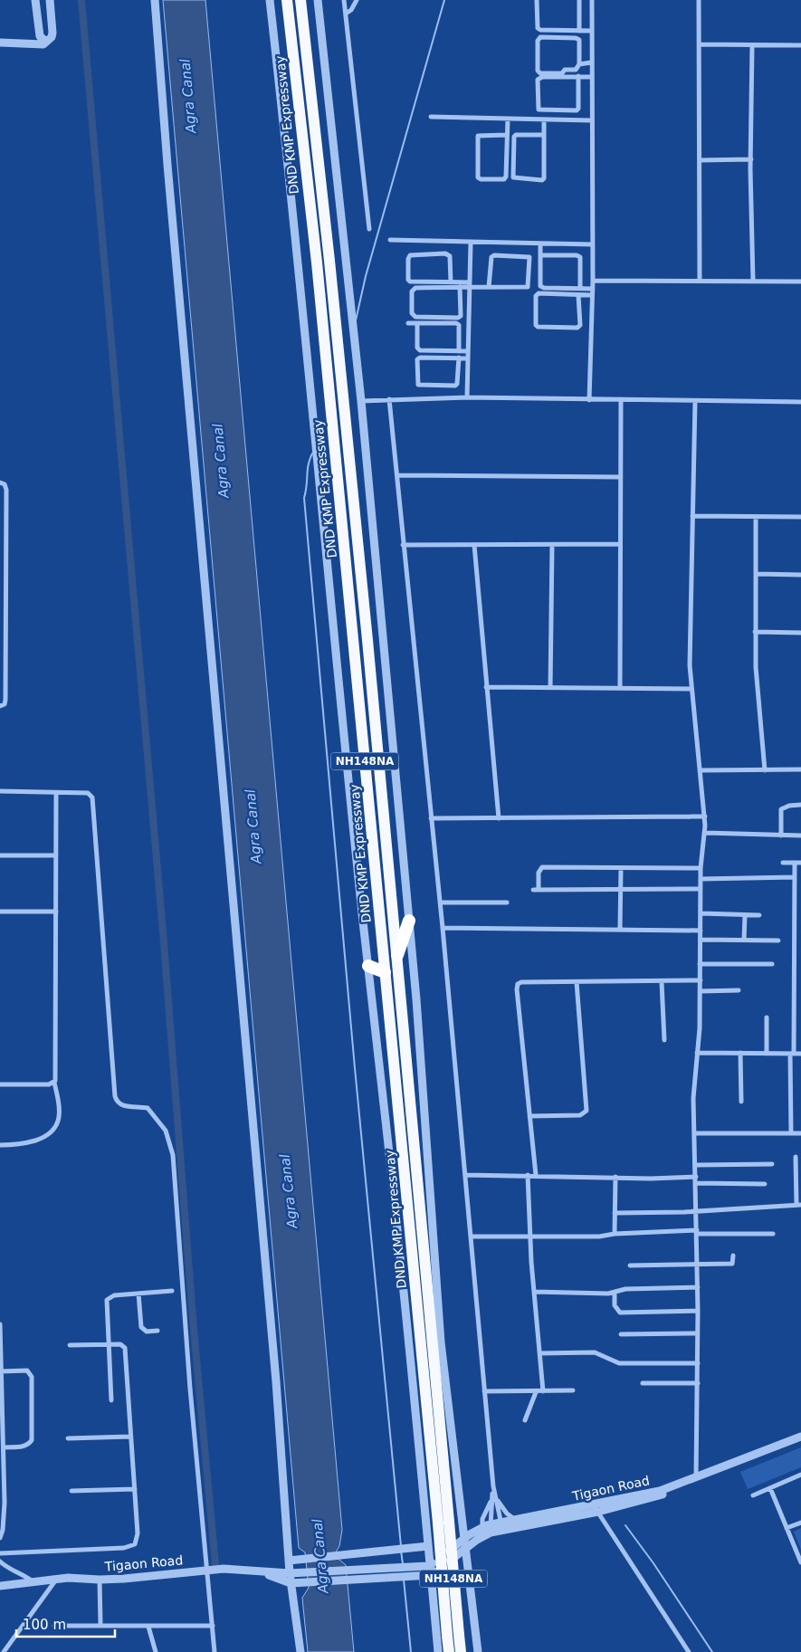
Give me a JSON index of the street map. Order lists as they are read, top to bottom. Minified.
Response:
{"streets":{"highway":["DND KMP Expressway","NH148NA"],"street":["Tigaon Road"]},"water":["Agra Canal"],"scale_bar":"100 m"}
